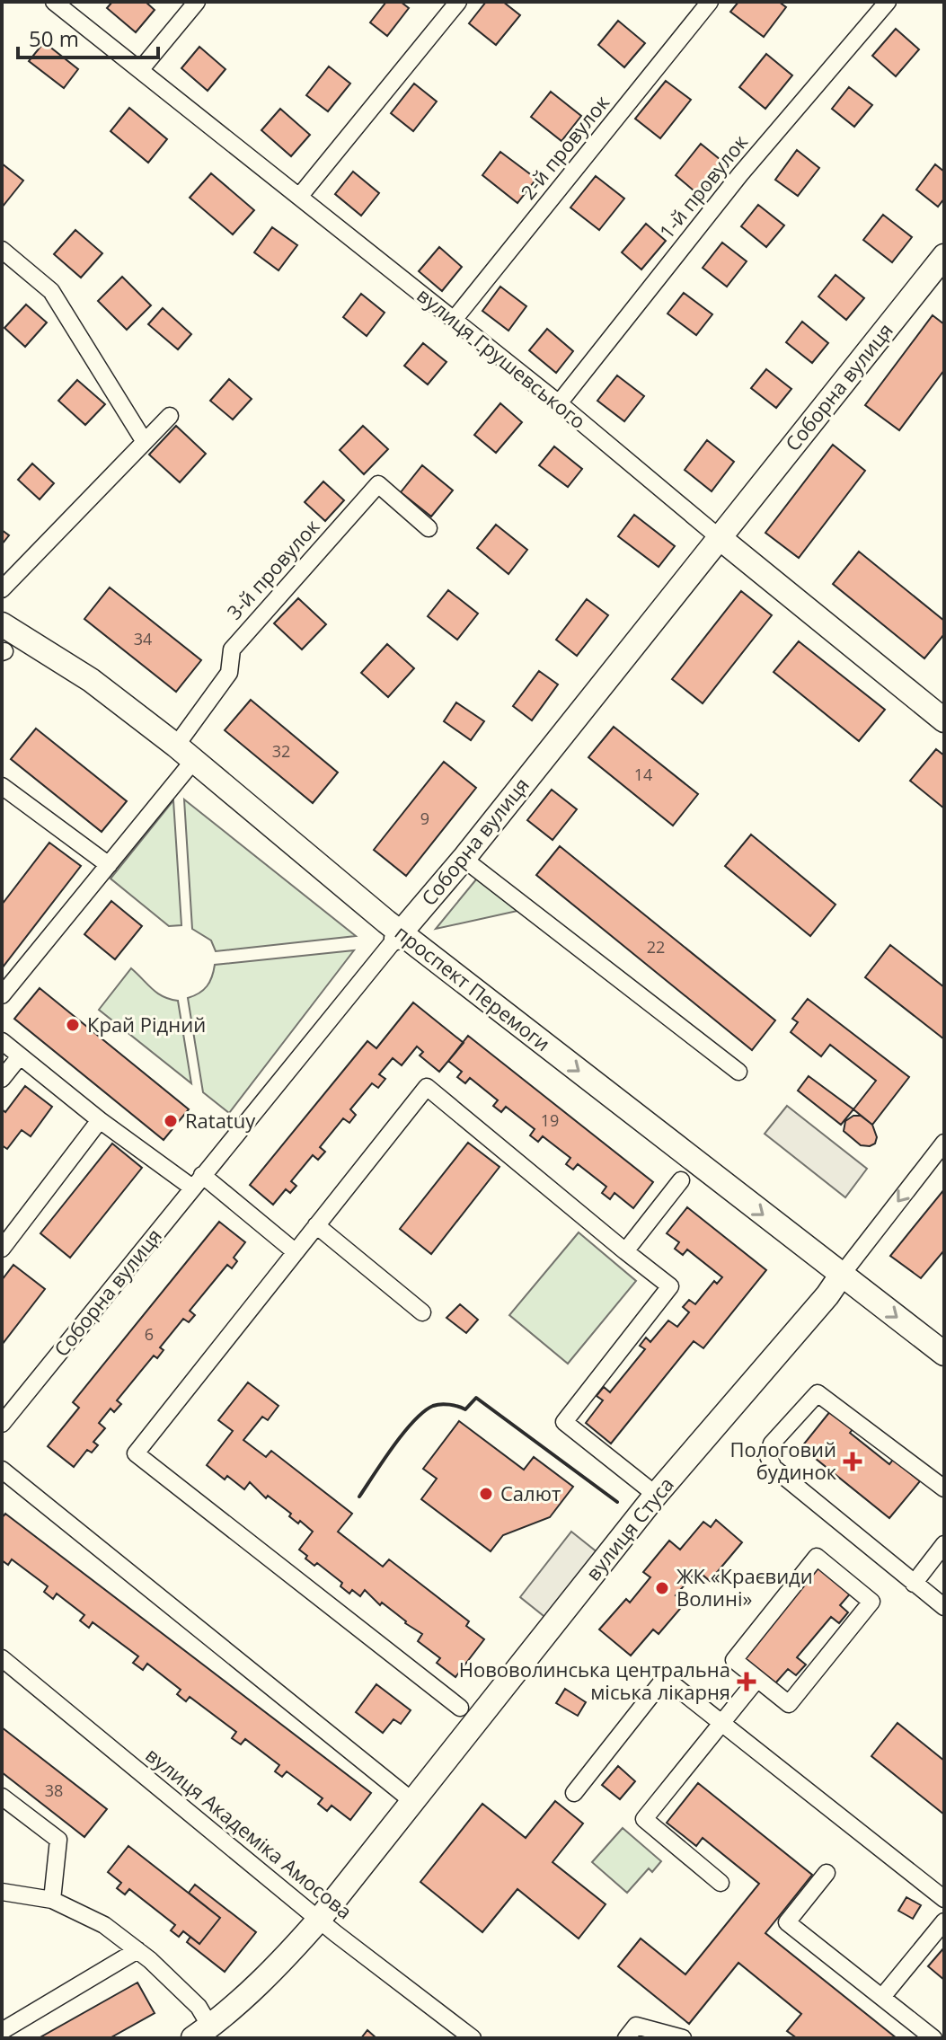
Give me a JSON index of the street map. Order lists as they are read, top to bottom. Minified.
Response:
{"streets":{"street":["2-й провулок","1-й провулок","вулиця Грушевського","Соборна вулиця","3-й провулок","проспект Перемоги","вулиця Стуса","вулиця Академіка Амосова"]},"crossings":[["2-й провулок","вулиця Грушевського"],["1-й провулок","вулиця Грушевського"],["вулиця Грушевського","Соборна вулиця"],["Соборна вулиця","проспект Перемоги"],["3-й провулок","проспект Перемоги"],["проспект Перемоги","вулиця Стуса"],["вулиця Стуса","вулиця Академіка Амосова"]],"places":{"other":["Край Рідний","Ratatuy","Салют","ЖК «Краєвиди Волині»"],"health":["Пологовий будинок","Нововолинська центральна міська лікарня"]},"house_numbers":["34","32","14","9","22","19","6","38"],"scale_bar":"50 m"}
